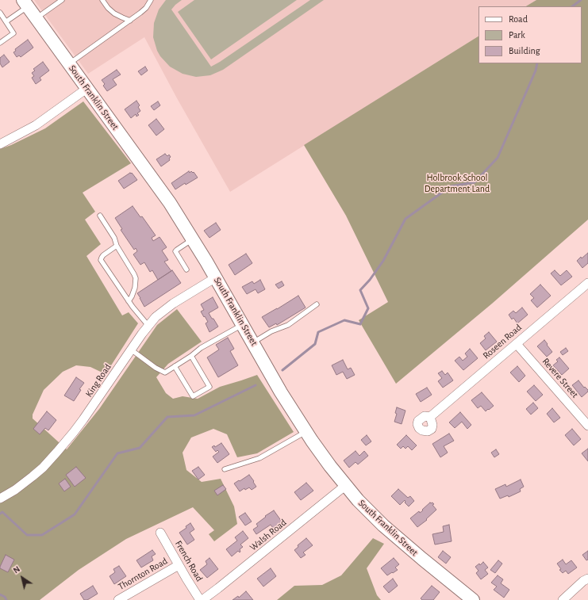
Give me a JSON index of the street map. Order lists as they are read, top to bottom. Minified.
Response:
{"streets":{"main road":["South Franklin Street"],"street":["Roseen Road","Revere Street","King Road","Walsh Road","French Road","Thornton Road"]},"crossings":[["South Franklin Street","King Road"],["South Franklin Street","Walsh Road"],["Roseen Road","Revere Street"],["French Road","Thornton Road"]],"parks":["Holbrook School Department Land"],"legend":["Road","Park","Building"],"north":"top left"}
